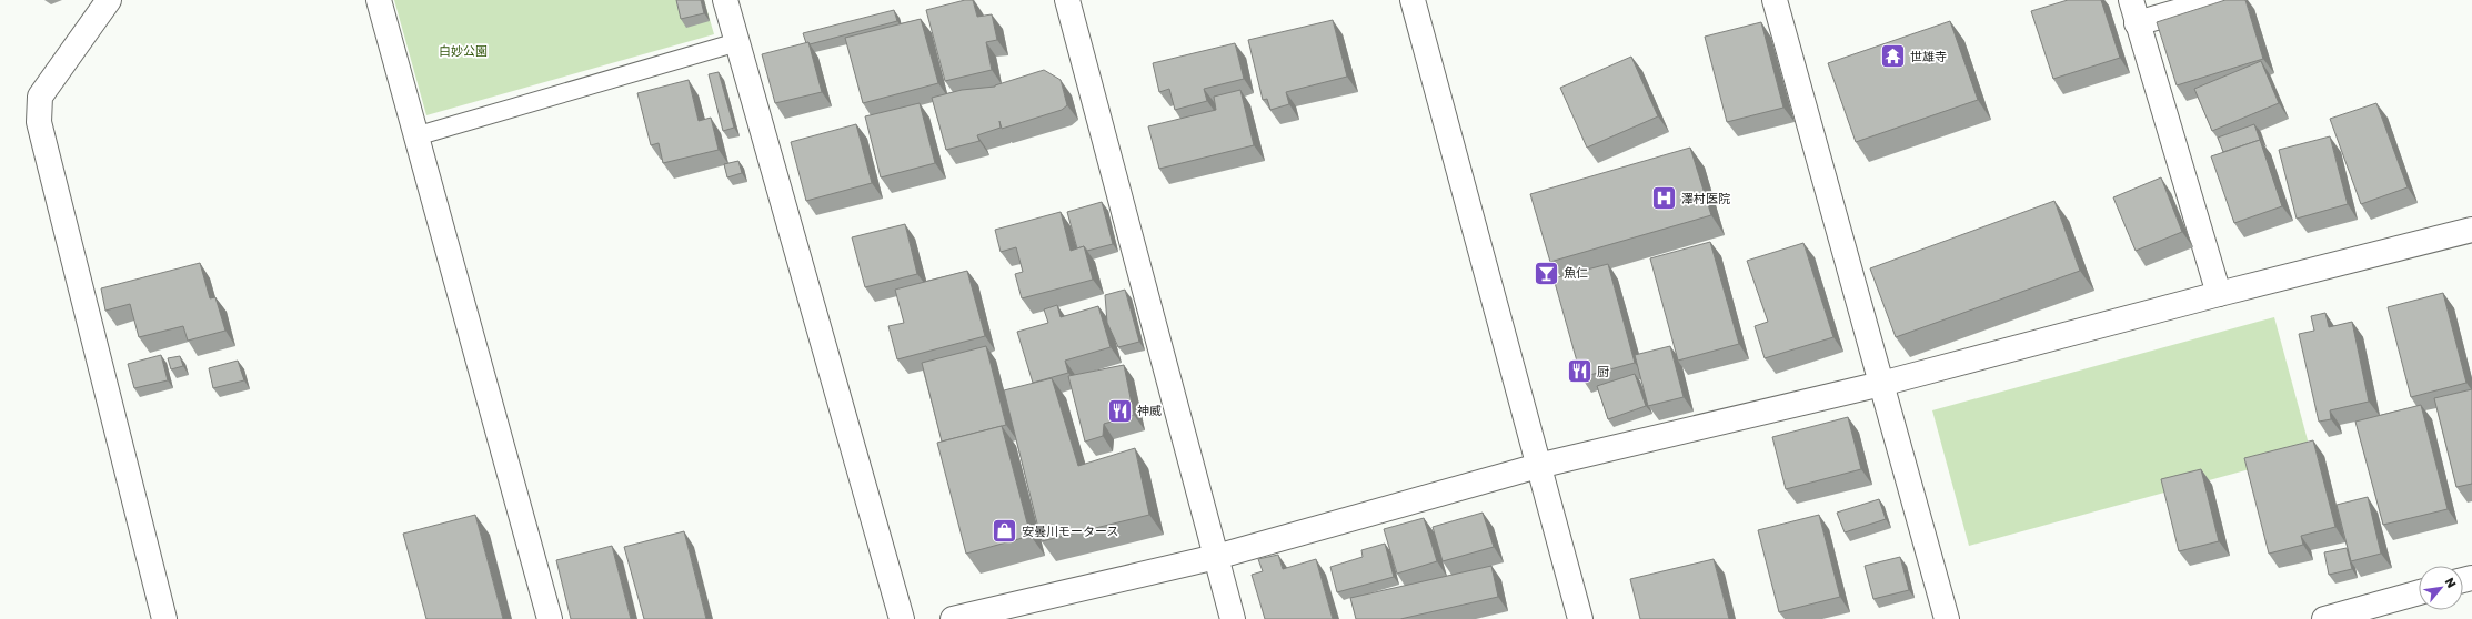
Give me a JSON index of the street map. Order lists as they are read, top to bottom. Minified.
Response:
{"parks":["白妙公園"],"places":{"temple":["世雄寺"],"hospital":["澤村医院"],"bar":["魚仁"],"restaurant":["厨","神威"],"shop":["安曇川モータース"]},"north":"top right"}
